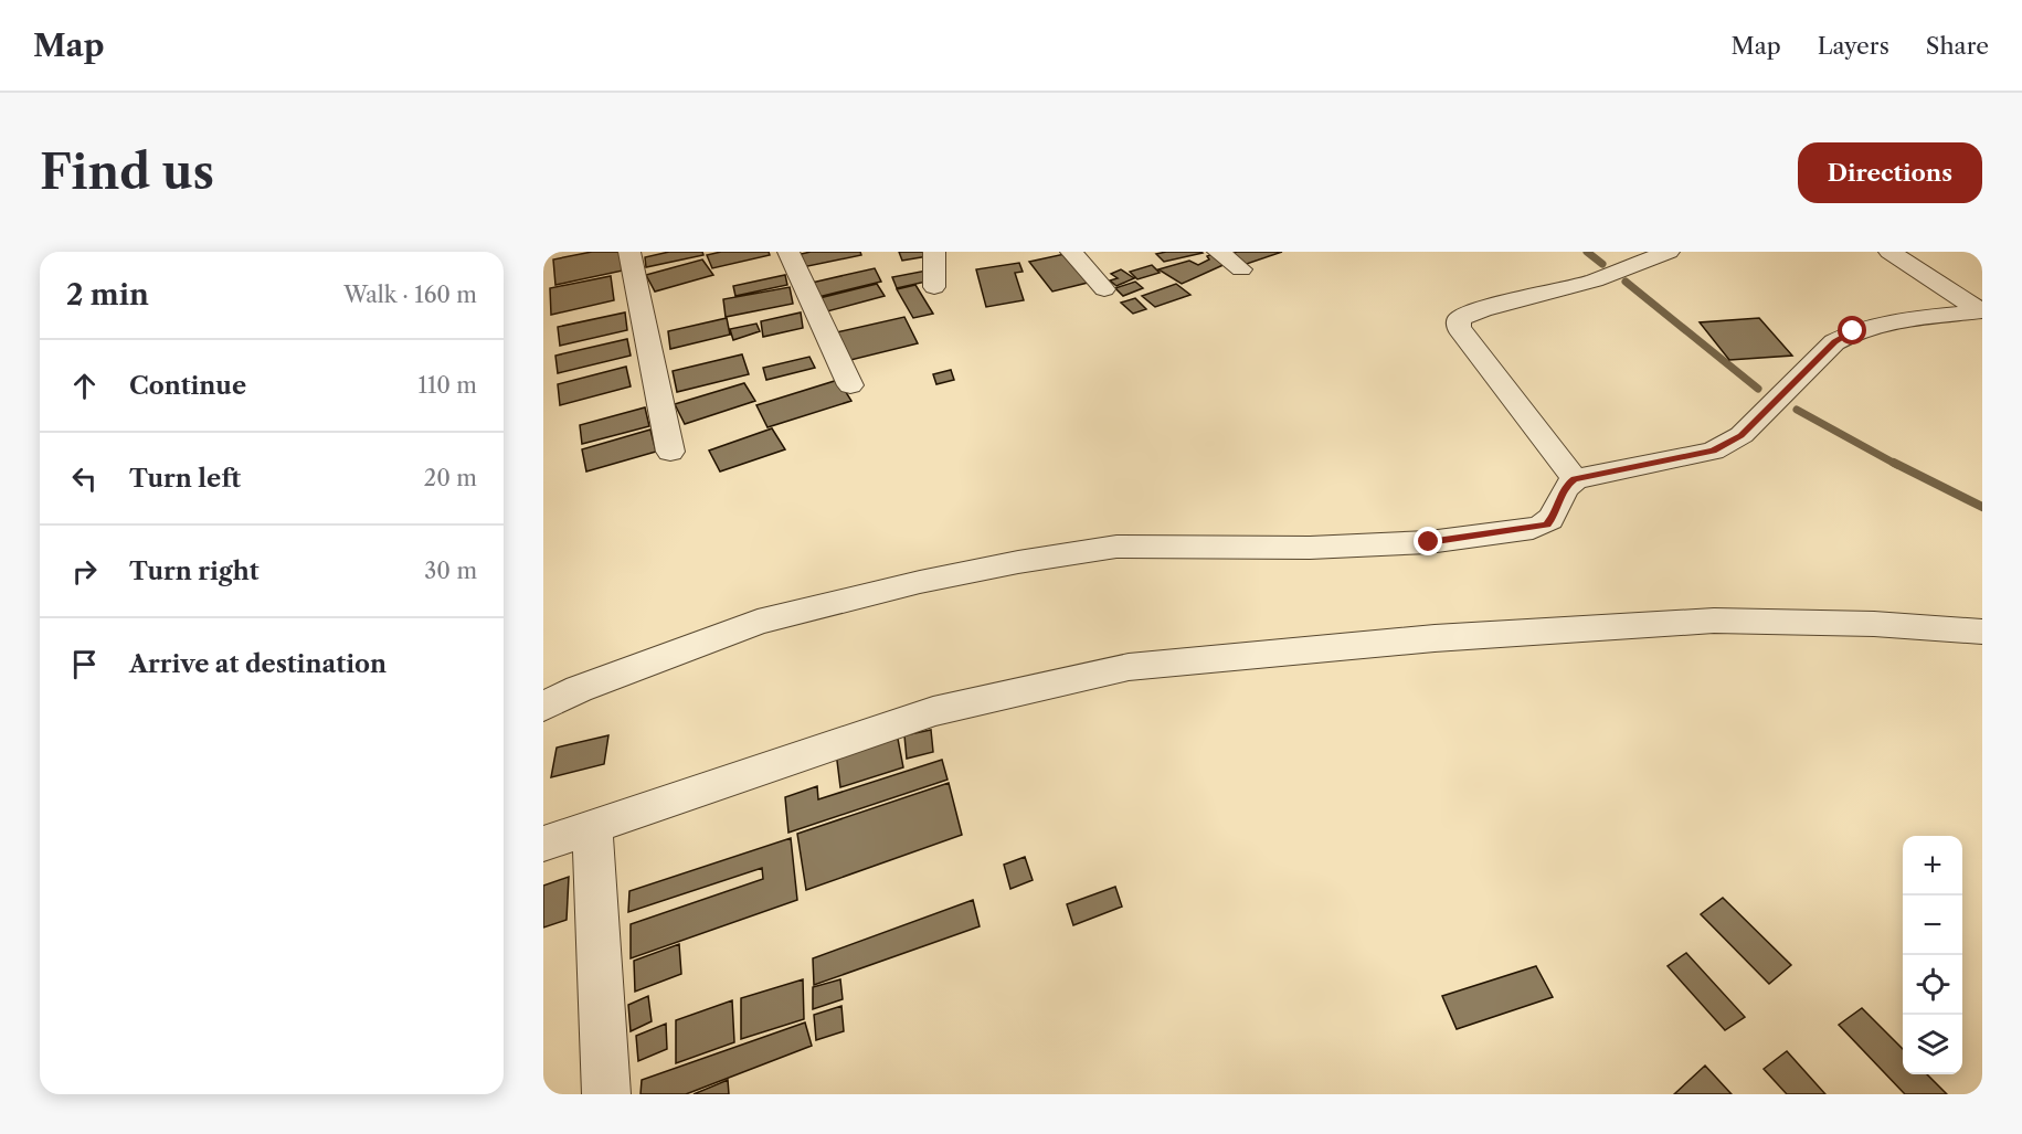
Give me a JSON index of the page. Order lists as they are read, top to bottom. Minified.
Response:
{"page":{"header":"Map","nav":["Map","Layers","Share"],"buttons":"Directions","title":"Find us","heading":["2 min","Walk · 160 m"],"list":[["Continue","110 m"],["Turn left","20 m"],["Turn right","30 m"],"Arrive at destination"],"map_buttons":["+","−"]}}
